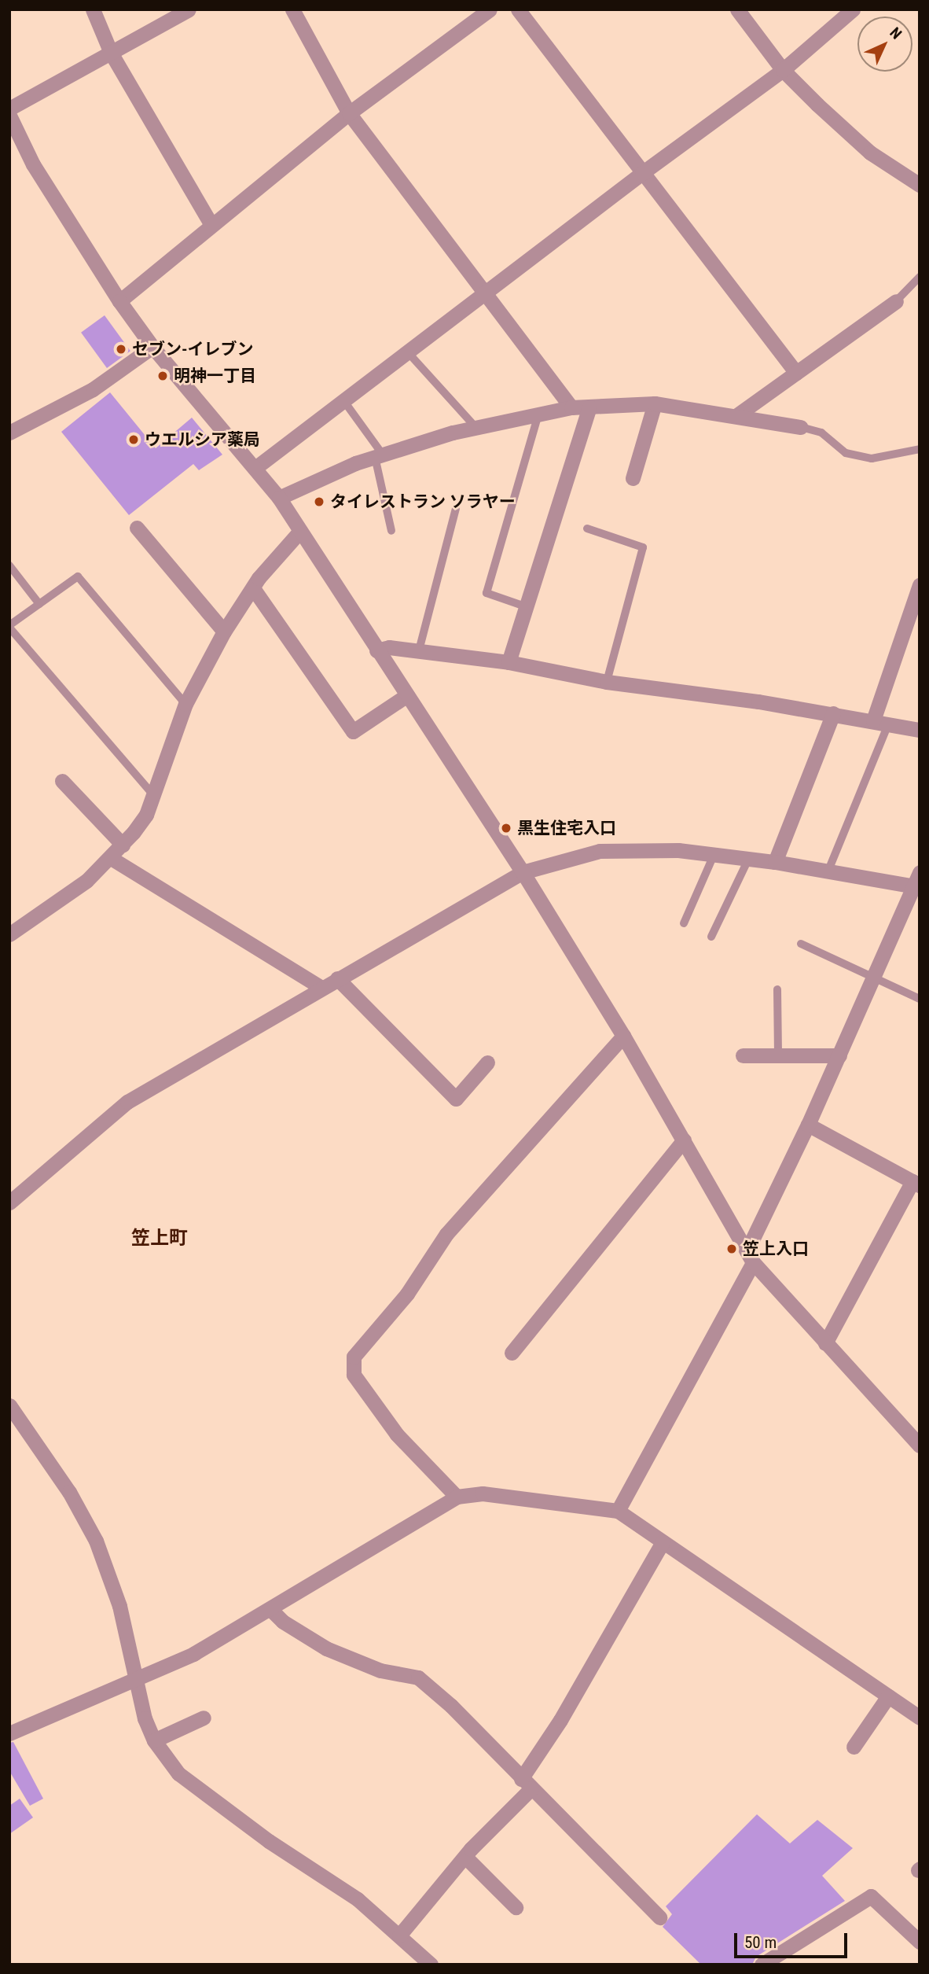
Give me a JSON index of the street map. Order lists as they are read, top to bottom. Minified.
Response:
{"districts":["笠上町"],"places":["セブン-イレブン","明神一丁目","ウエルシア薬局","タイレストラン ソラヤー","黒生住宅入口","笠上入口"],"scale_bar":"50 m","north":"top right"}
